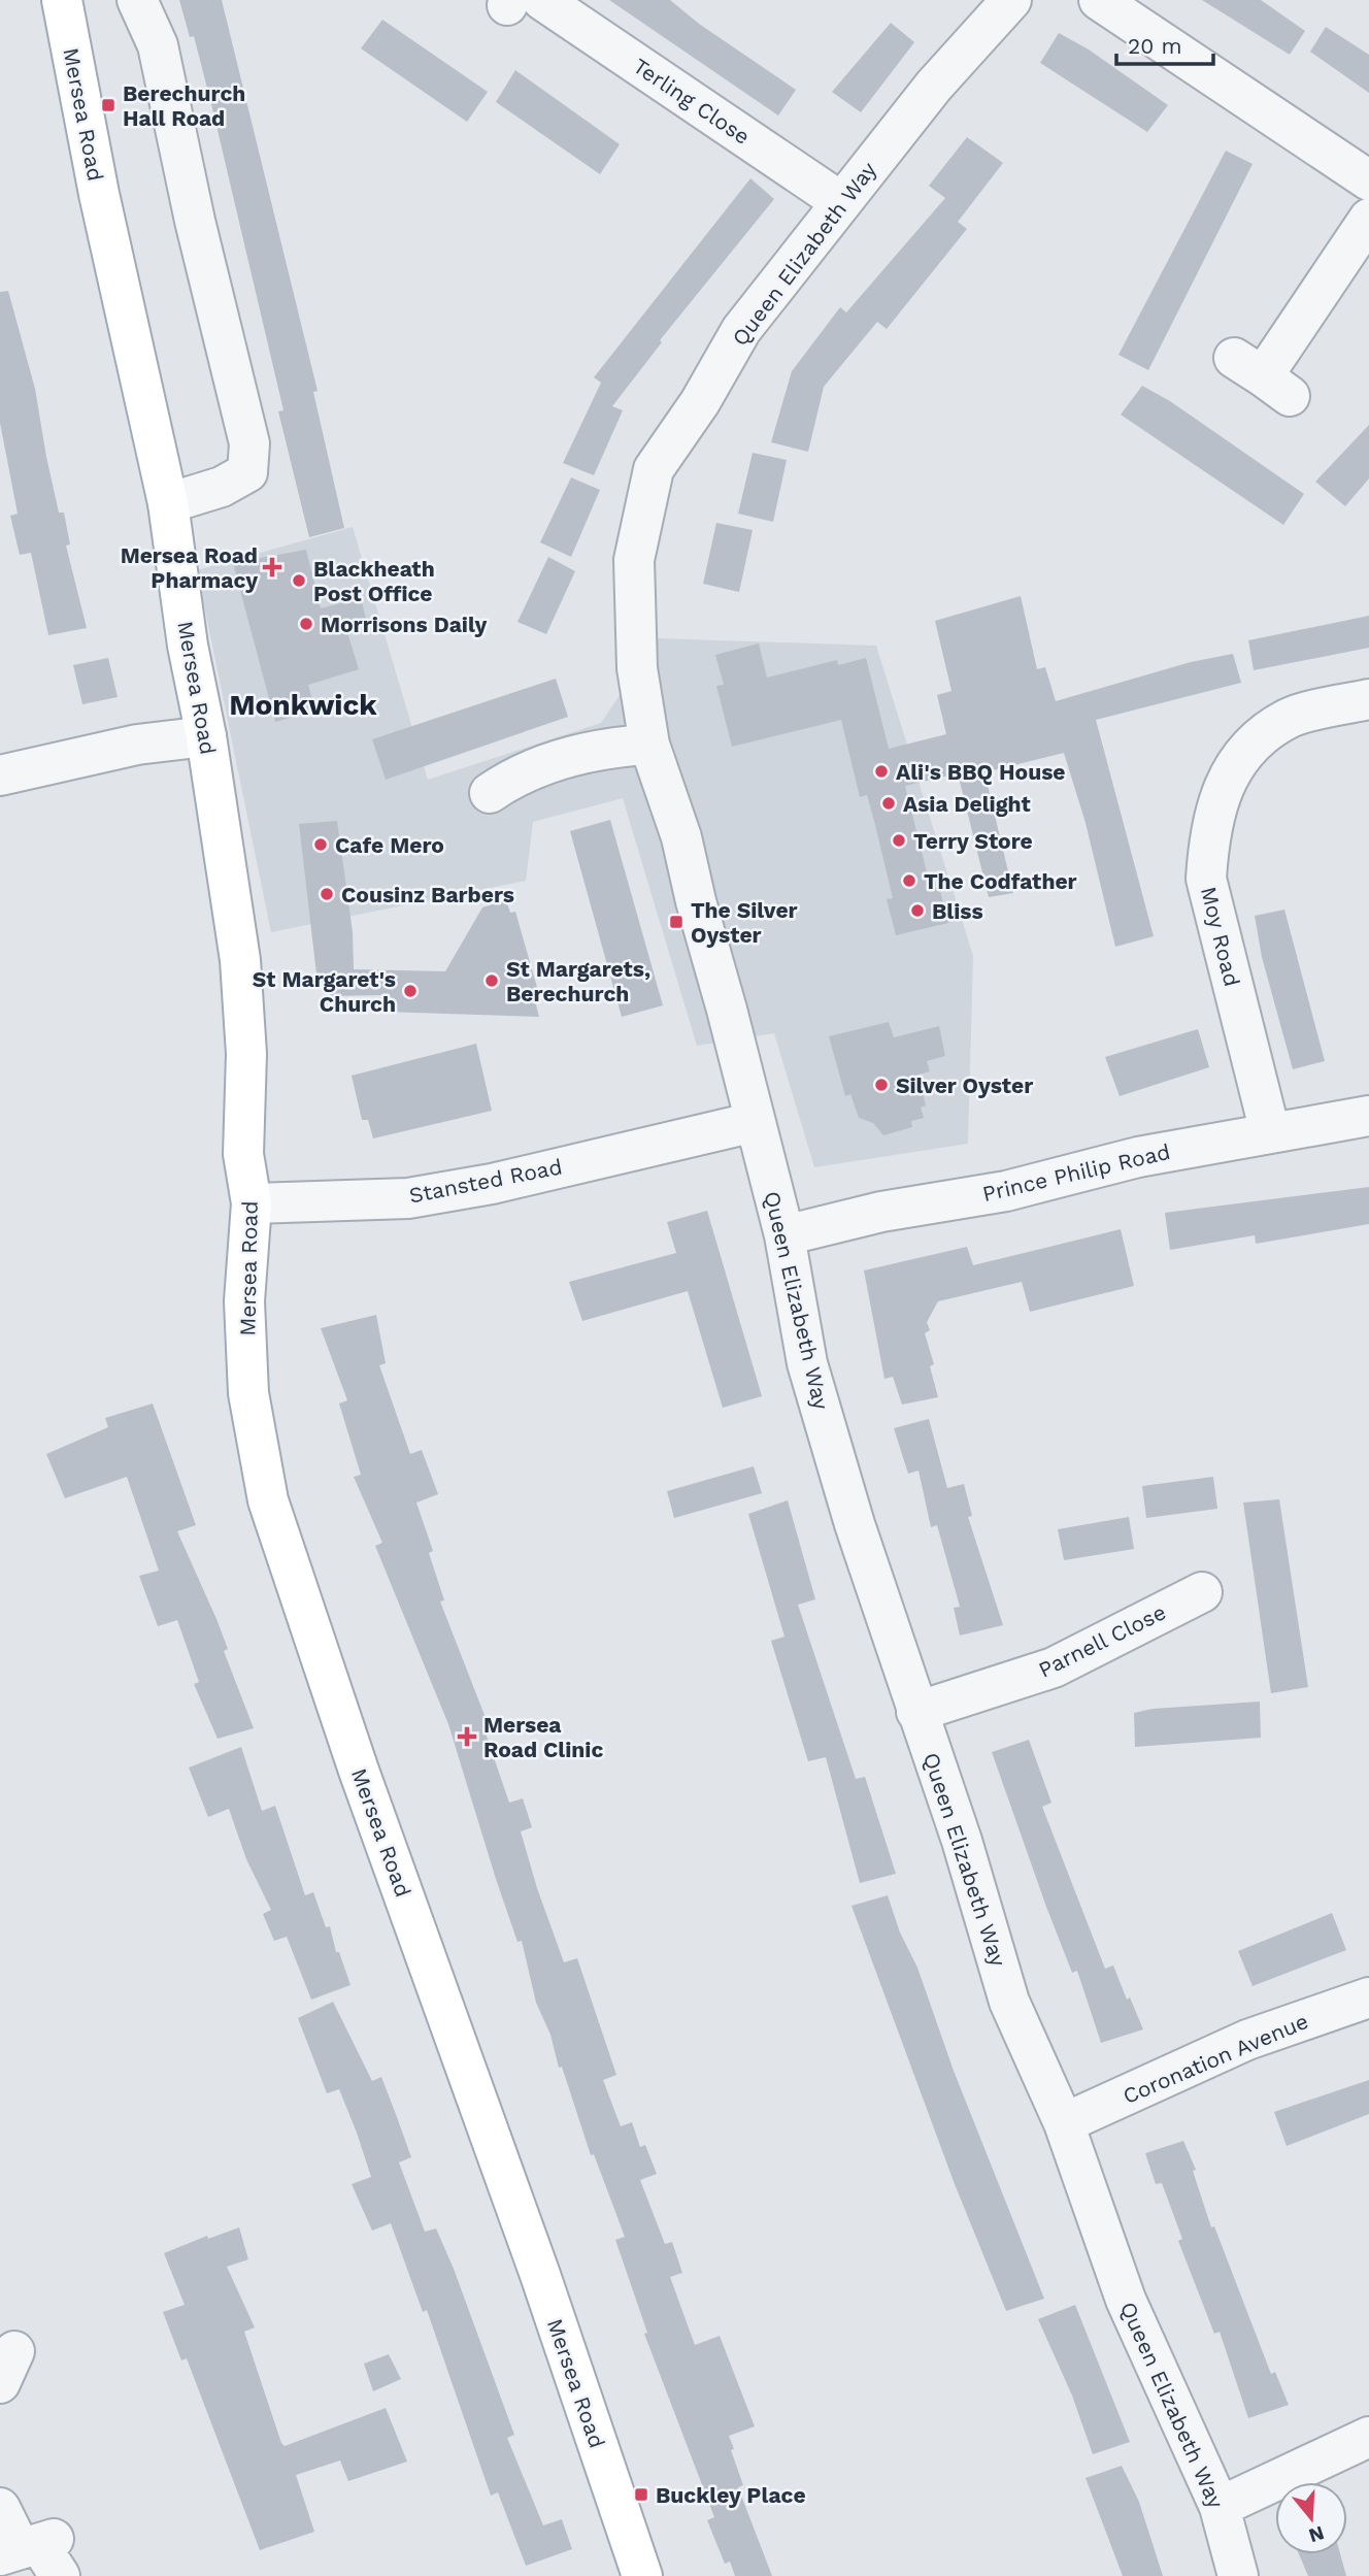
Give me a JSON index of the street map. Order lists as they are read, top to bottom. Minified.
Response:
{"streets":{"main road":["Mersea Road"],"street":["Terling Close","Queen Elizabeth Way","Moy Road","Prince Philip Road","Stansted Road","Parnell Close","Coronation Avenue"]},"crossings":[["Terling Close","Queen Elizabeth Way"],["Mersea Road","Stansted Road"],["Queen Elizabeth Way","Prince Philip Road"],["Queen Elizabeth Way","Stansted Road"],["Queen Elizabeth Way","Parnell Close"],["Queen Elizabeth Way","Coronation Avenue"],["Moy Road","Prince Philip Road"]],"districts":["Monkwick"],"places":{"transit":["Berechurch Hall Road","The Silver Oyster","Buckley Place"],"health":["Mersea Road Pharmacy","Mersea Road Clinic"],"other":["Blackheath Post Office","Morrisons Daily","Ali's BBQ House","Asia Delight","Terry Store","Cafe Mero","The Codfather","Cousinz Barbers","Bliss","St Margarets, Berechurch","St Margaret's Church","Silver Oyster"]},"scale_bar":"20 m","north":"bottom"}
